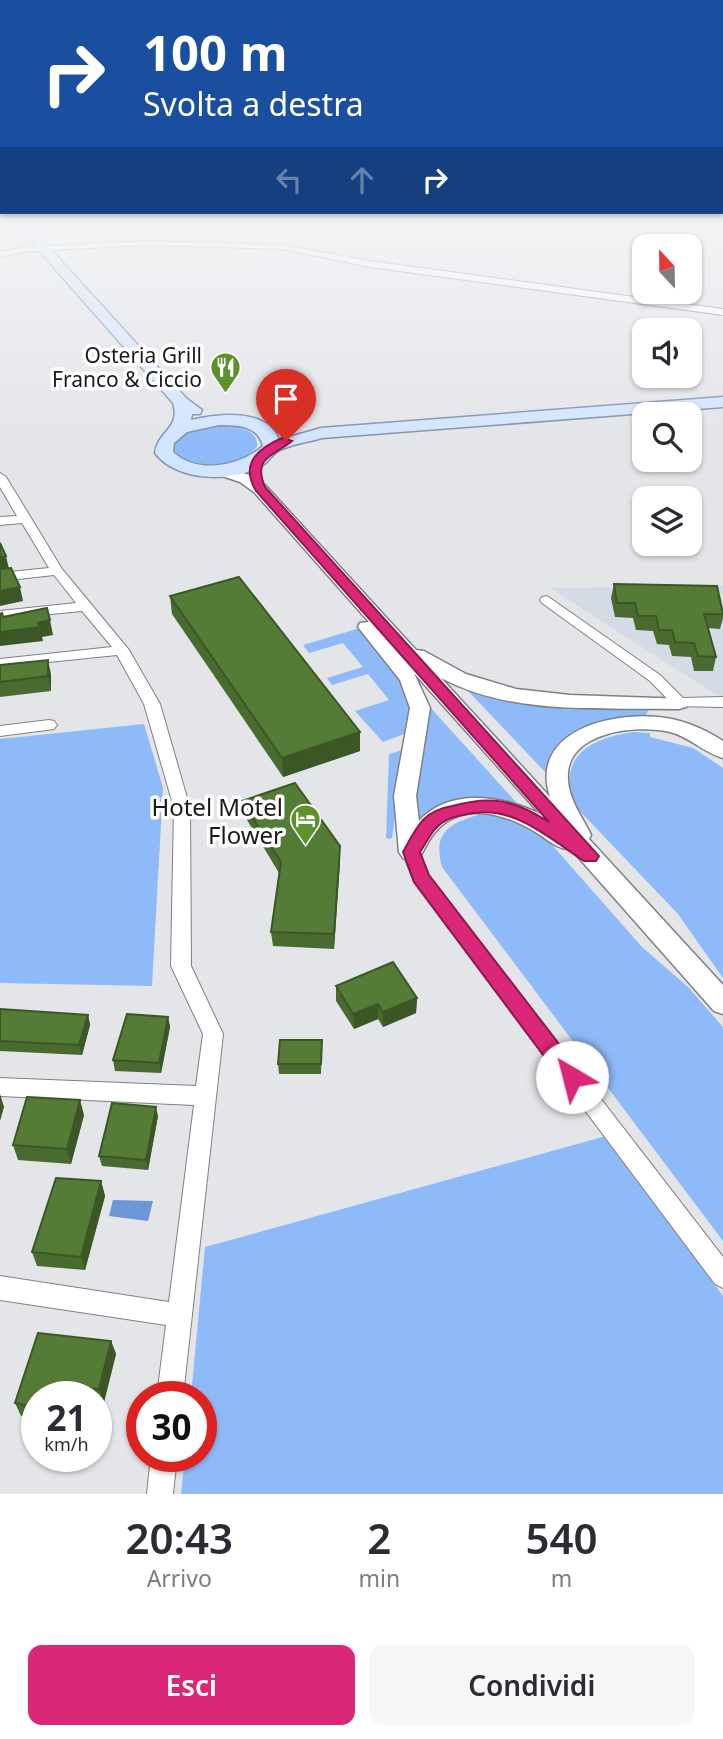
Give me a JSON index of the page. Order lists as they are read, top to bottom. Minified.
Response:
{"places":{"restaurant":["Osteria Grill Franco & Ciccio"],"hotel":["Hotel Motel Flower"]},"north":"top","page":{"turn":["100 m","Svolta a destra"],"speed":"21 km/h","limit":"30","eta":["20:43","Arrivo","2","min","540","m"],"buttons":["Esci","Condividi"]}}
